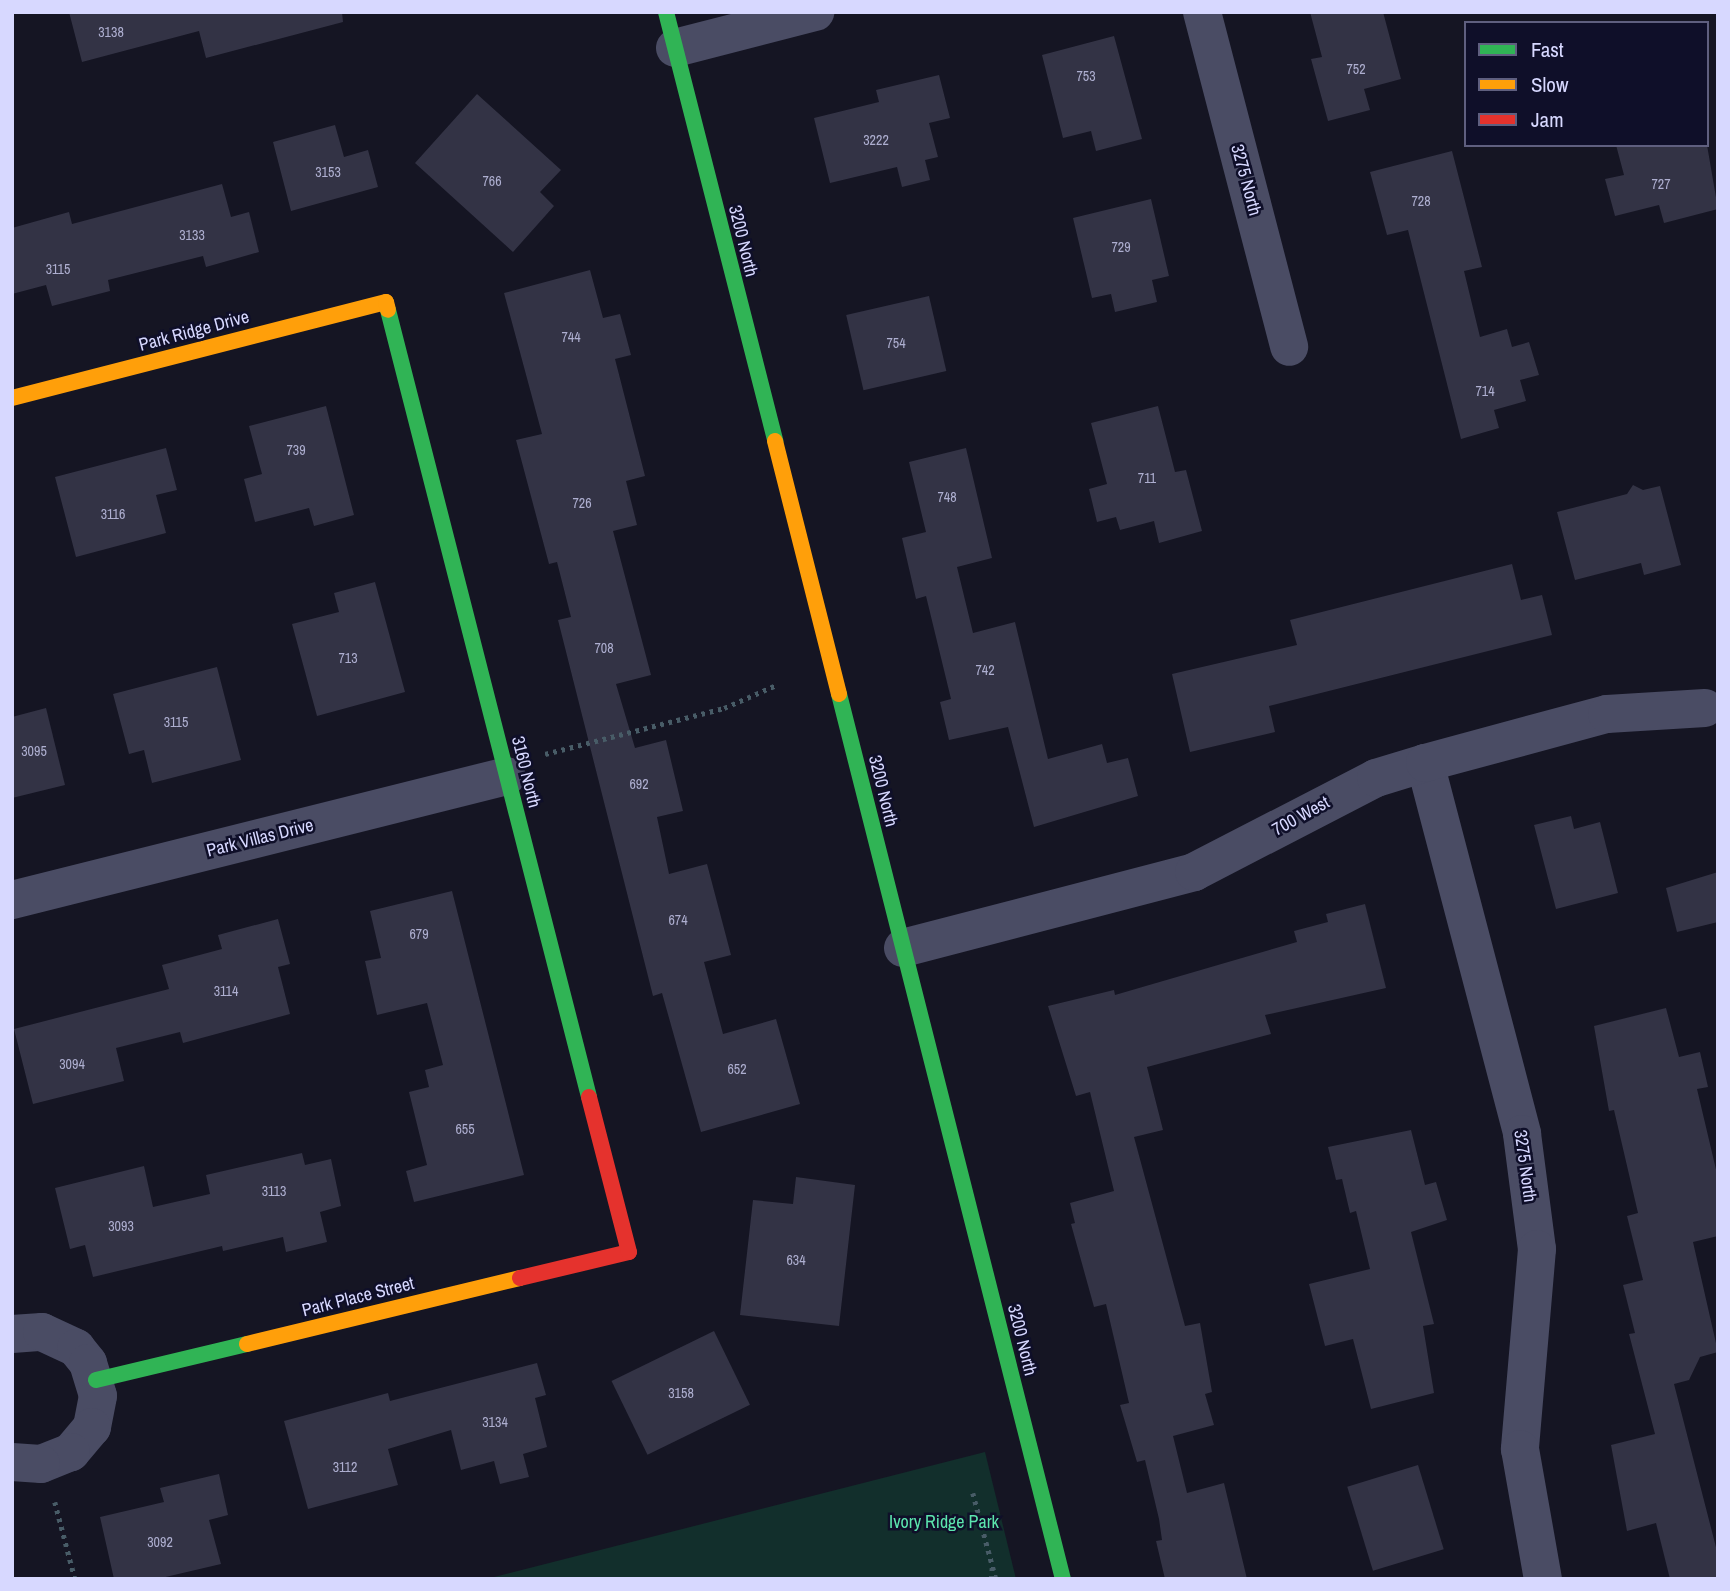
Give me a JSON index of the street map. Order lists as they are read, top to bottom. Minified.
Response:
{"streets":{"street":["3275 North","3200 North","Park Ridge Drive","3160 North","700 West","Park Villas Drive","Park Place Street"]},"crossings":[["3275 North","700 West"],["3200 North","700 West"],["Park Ridge Drive","3160 North"],["3160 North","Park Villas Drive"],["3160 North","Park Place Street"]],"parks":["Ivory Ridge Park"],"house_numbers":["3138","752","753","3222","3153","766","727","728","3133","729","3115","744","754","714","739","711","748","726","3116","708","713","742","3115","3095","692","674","679","3114","3094","652","655","3113","3093","634","3158","3134","3112","3092"],"legend":["Fast","Slow","Jam"]}
